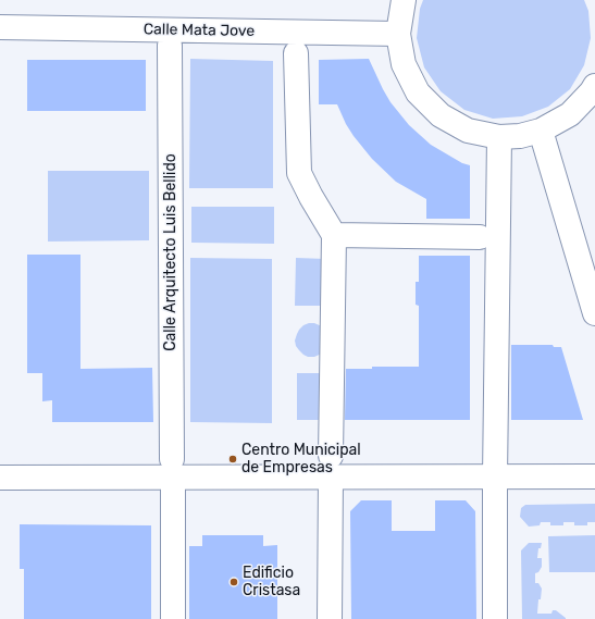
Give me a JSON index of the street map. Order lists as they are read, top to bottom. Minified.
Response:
{"streets":{"street":["Calle Mata Jove","Calle Arquitecto Luis Bellido"]},"places":["Centro Municipal de Empresas","Edificio Cristasa"]}
